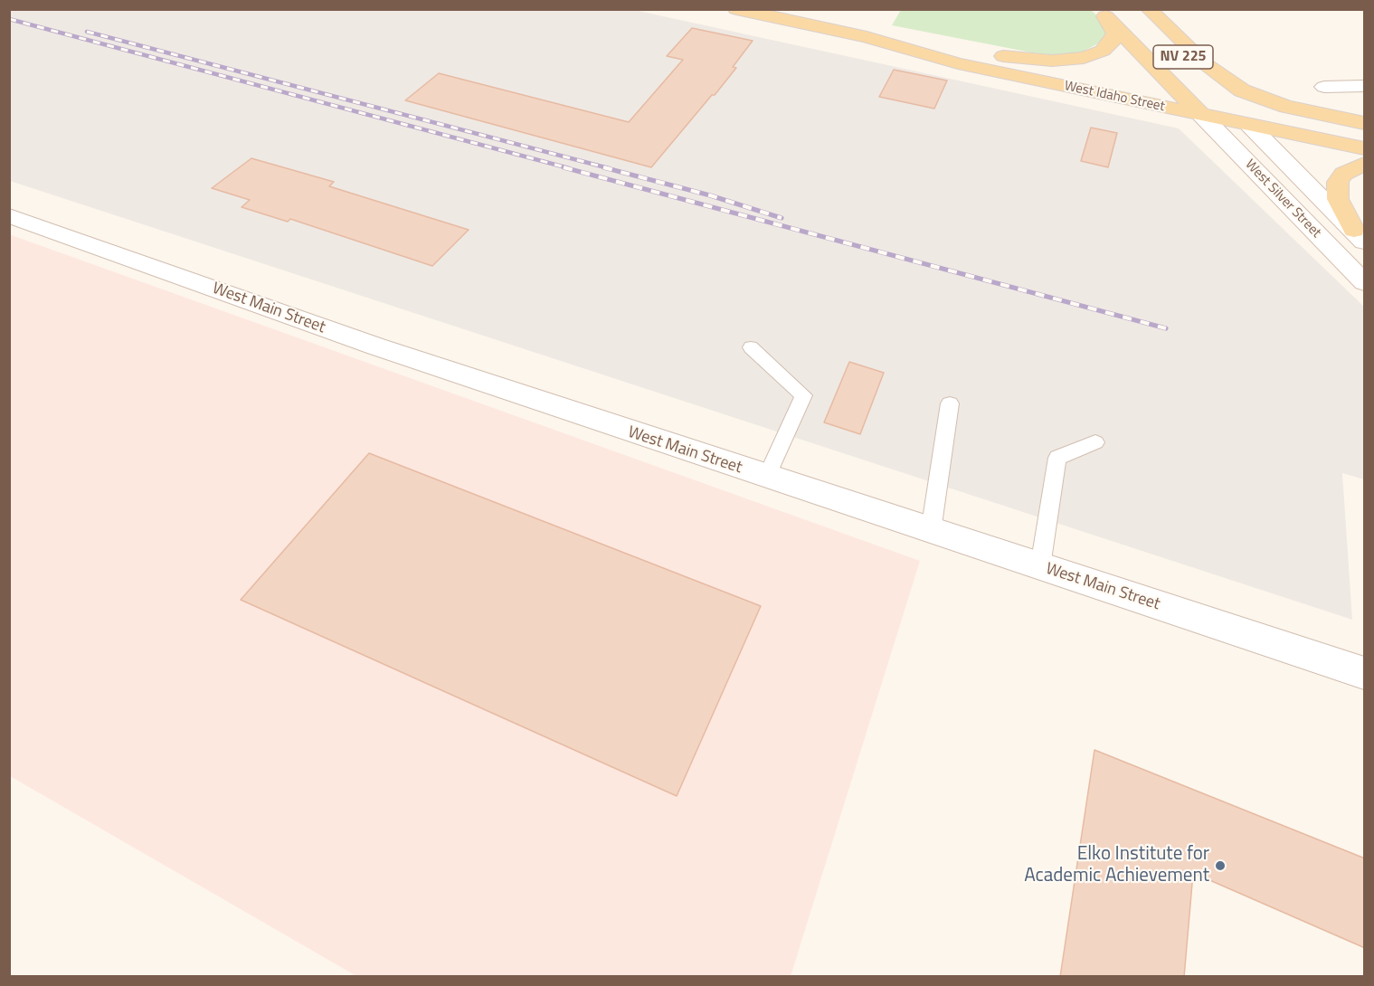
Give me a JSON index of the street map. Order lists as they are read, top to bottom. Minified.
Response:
{"streets":{"main road":["NV 225","West Idaho Street"],"street":["West Silver Street","West Main Street"]},"crossings":[["NV 225","West Idaho Street"],["NV 225","West Silver Street"],["West Idaho Street","West Silver Street"]],"places":["Elko Institute for Academic Achievement"]}
